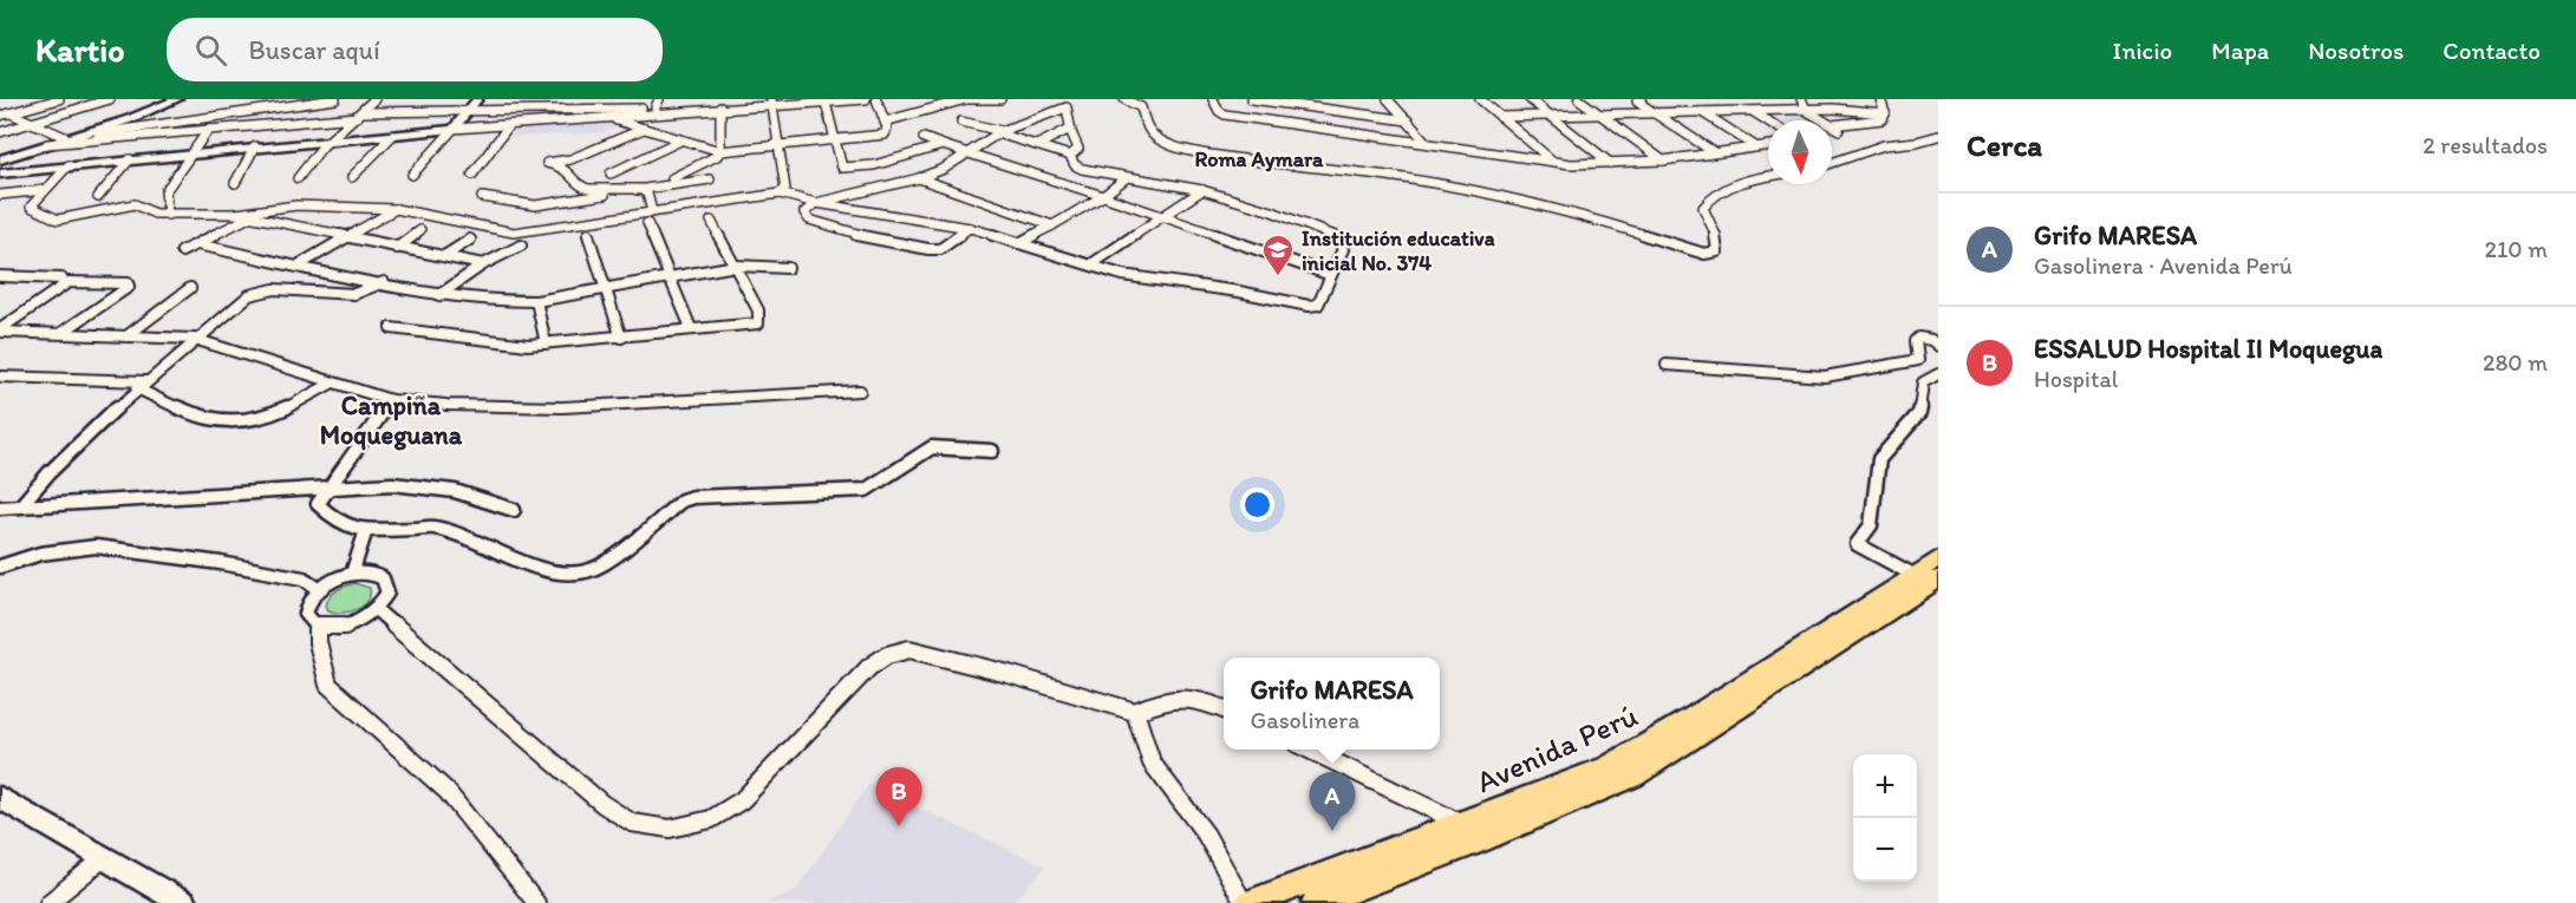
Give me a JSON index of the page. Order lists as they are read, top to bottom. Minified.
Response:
{"streets":{"main road":["Avenida Perú"]},"districts":["Roma Aymara","Campiña Moqueguana"],"places":{"school or university":["Institución educativa inicial No. 374"]},"north":"bottom","page":{"header":"Kartio","search":"Buscar aquí","nav":["Inicio","Mapa","Nosotros","Contacto"],"heading":["Cerca","2 resultados"],"list":[{"mark":"A","name":"Grifo MARESA","note":"Gasolinera · Avenida Perú","value":"210 m"},{"mark":"B","name":"ESSALUD Hospital II Moquegua","note":"Hospital","value":"280 m"}],"popup":["Grifo MARESA","Gasolinera"],"map_buttons":["+","−"],"pins":["B","A"]}}
